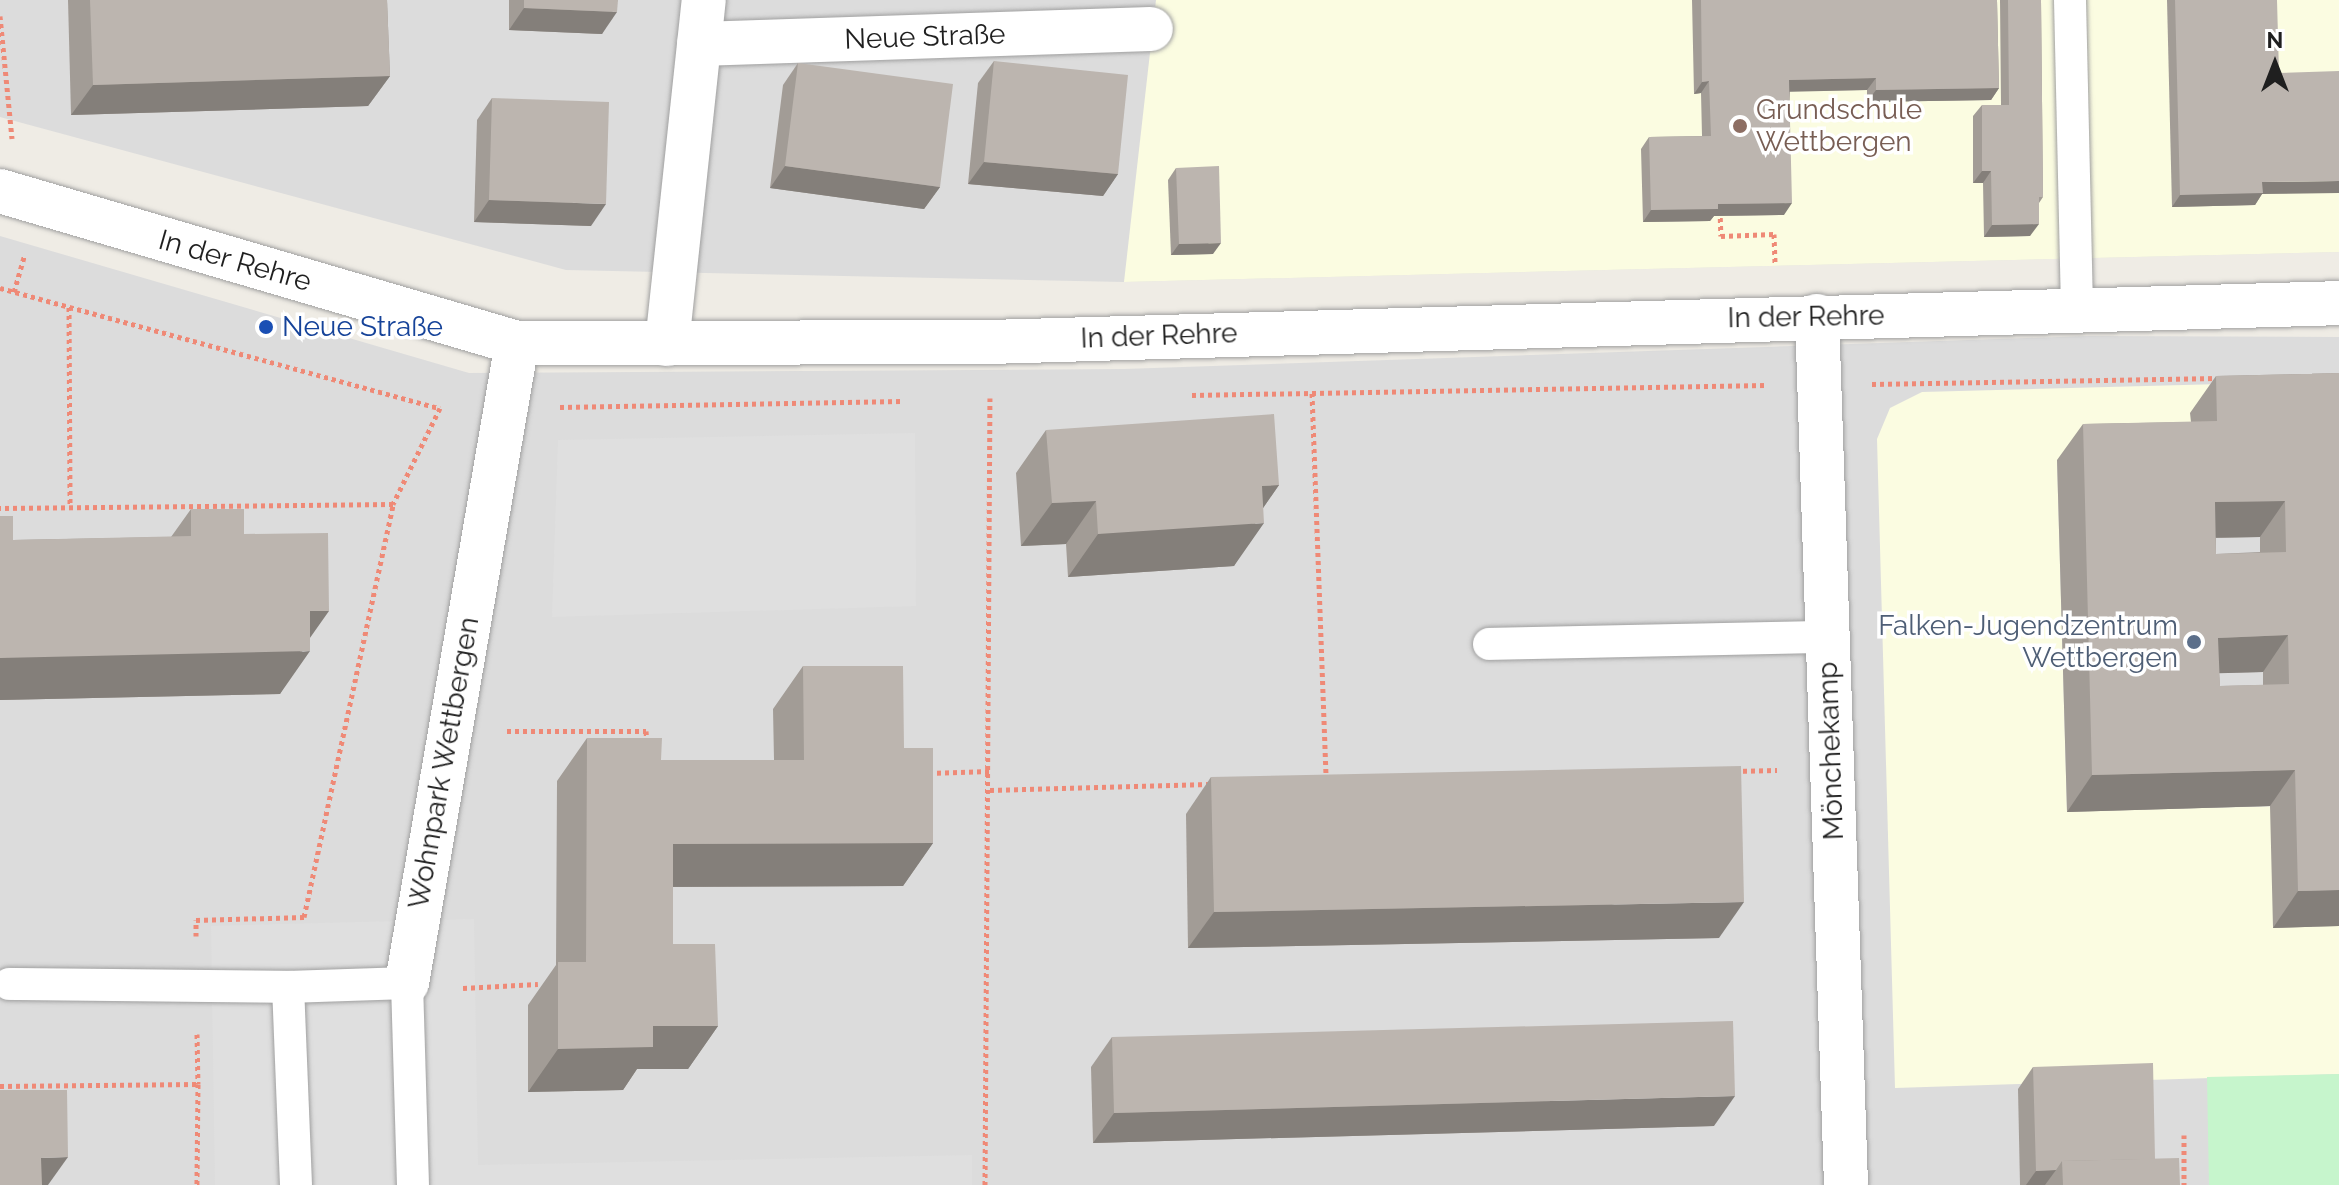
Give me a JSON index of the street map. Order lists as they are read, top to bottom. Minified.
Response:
{"streets":{"street":["Neue Straße","In der Rehre","Mönchekamp","Wohnpark Wettbergen"]},"crossings":[["In der Rehre","Mönchekamp"],["In der Rehre","Wohnpark Wettbergen"]],"places":["Grundschule Wettbergen","Neue Straße","Falken-Jugendzentrum Wettbergen"],"north":"top"}
